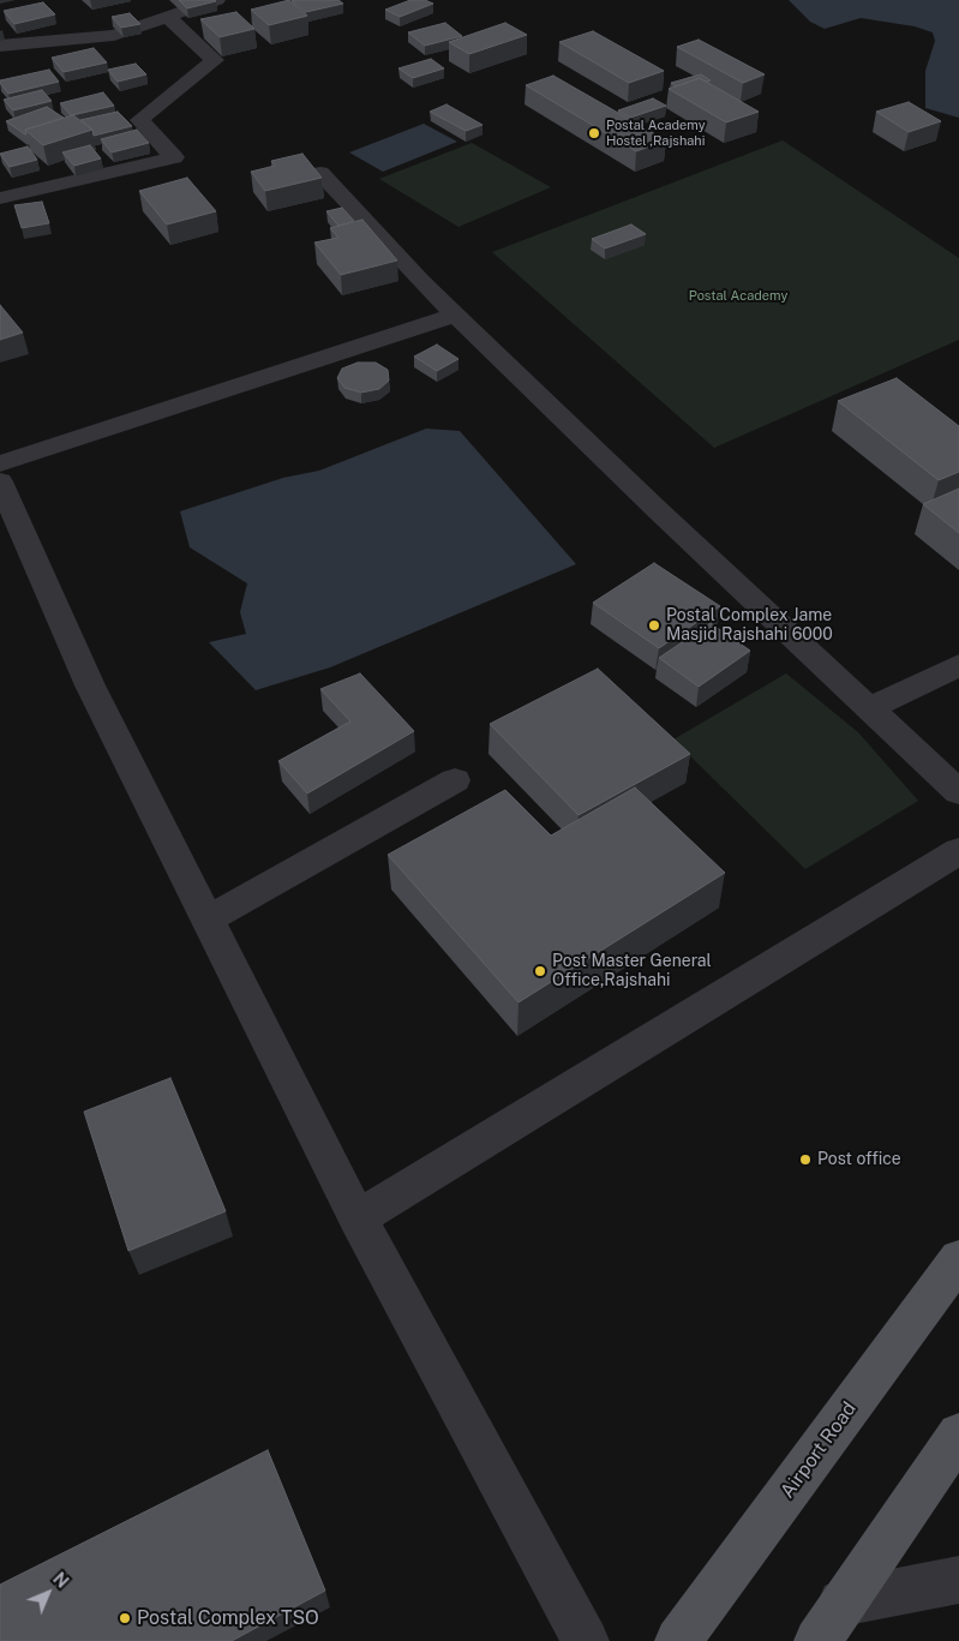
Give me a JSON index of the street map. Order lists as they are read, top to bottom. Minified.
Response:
{"streets":{"main road":["Airport Road"]},"parks":["Postal Academy"],"places":["Postal Academy Hostel ,Rajshahi","Postal Complex Jame Masjid Rajshahi 6000","Post Master General Office,Rajshahi","Post office","Postal Complex TSO"],"north":"top right"}
